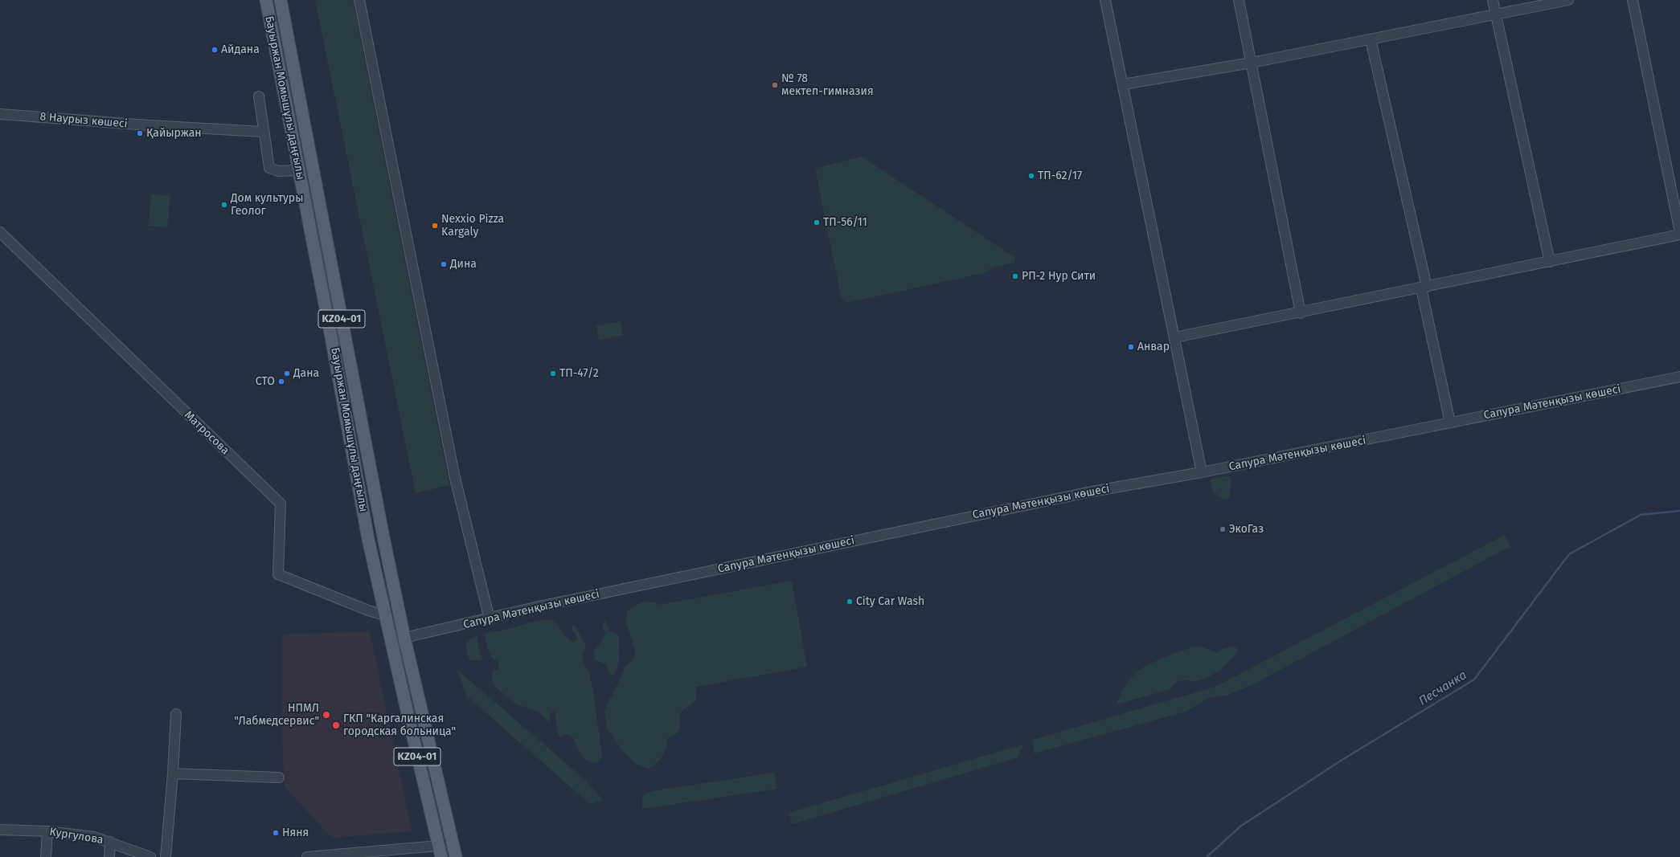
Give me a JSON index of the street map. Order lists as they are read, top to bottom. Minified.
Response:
{"streets":{"main road":["Бауыржан Момышұлы даңғылы","KZ04-01"],"street":["8 Наурыз көшесі","Сапура Мәтенқызы көшесі","Матросова","Кургулова"]},"crossings":[["Бауыржан Момышұлы даңғылы","Сапура Мәтенқызы көшесі"],["Бауыржан Момышұлы даңғылы","Матросова"]],"water":["Песчанка"],"places":["Айдана","№ 78 мектеп-гимназия","Қайыржан","ТП-62/17","Дом культуры Геолог","ТП-56/11","Nexxio Pizza Kargaly","Дина","РП-2 Нур Сити","Анвар","Дана","ТП-47/2","СТО","ЭкоГаз","City Car Wash","НПМЛ \"Лабмедсервис\"","ГКП \"Каргалинская городская больница\"","Няня"]}
